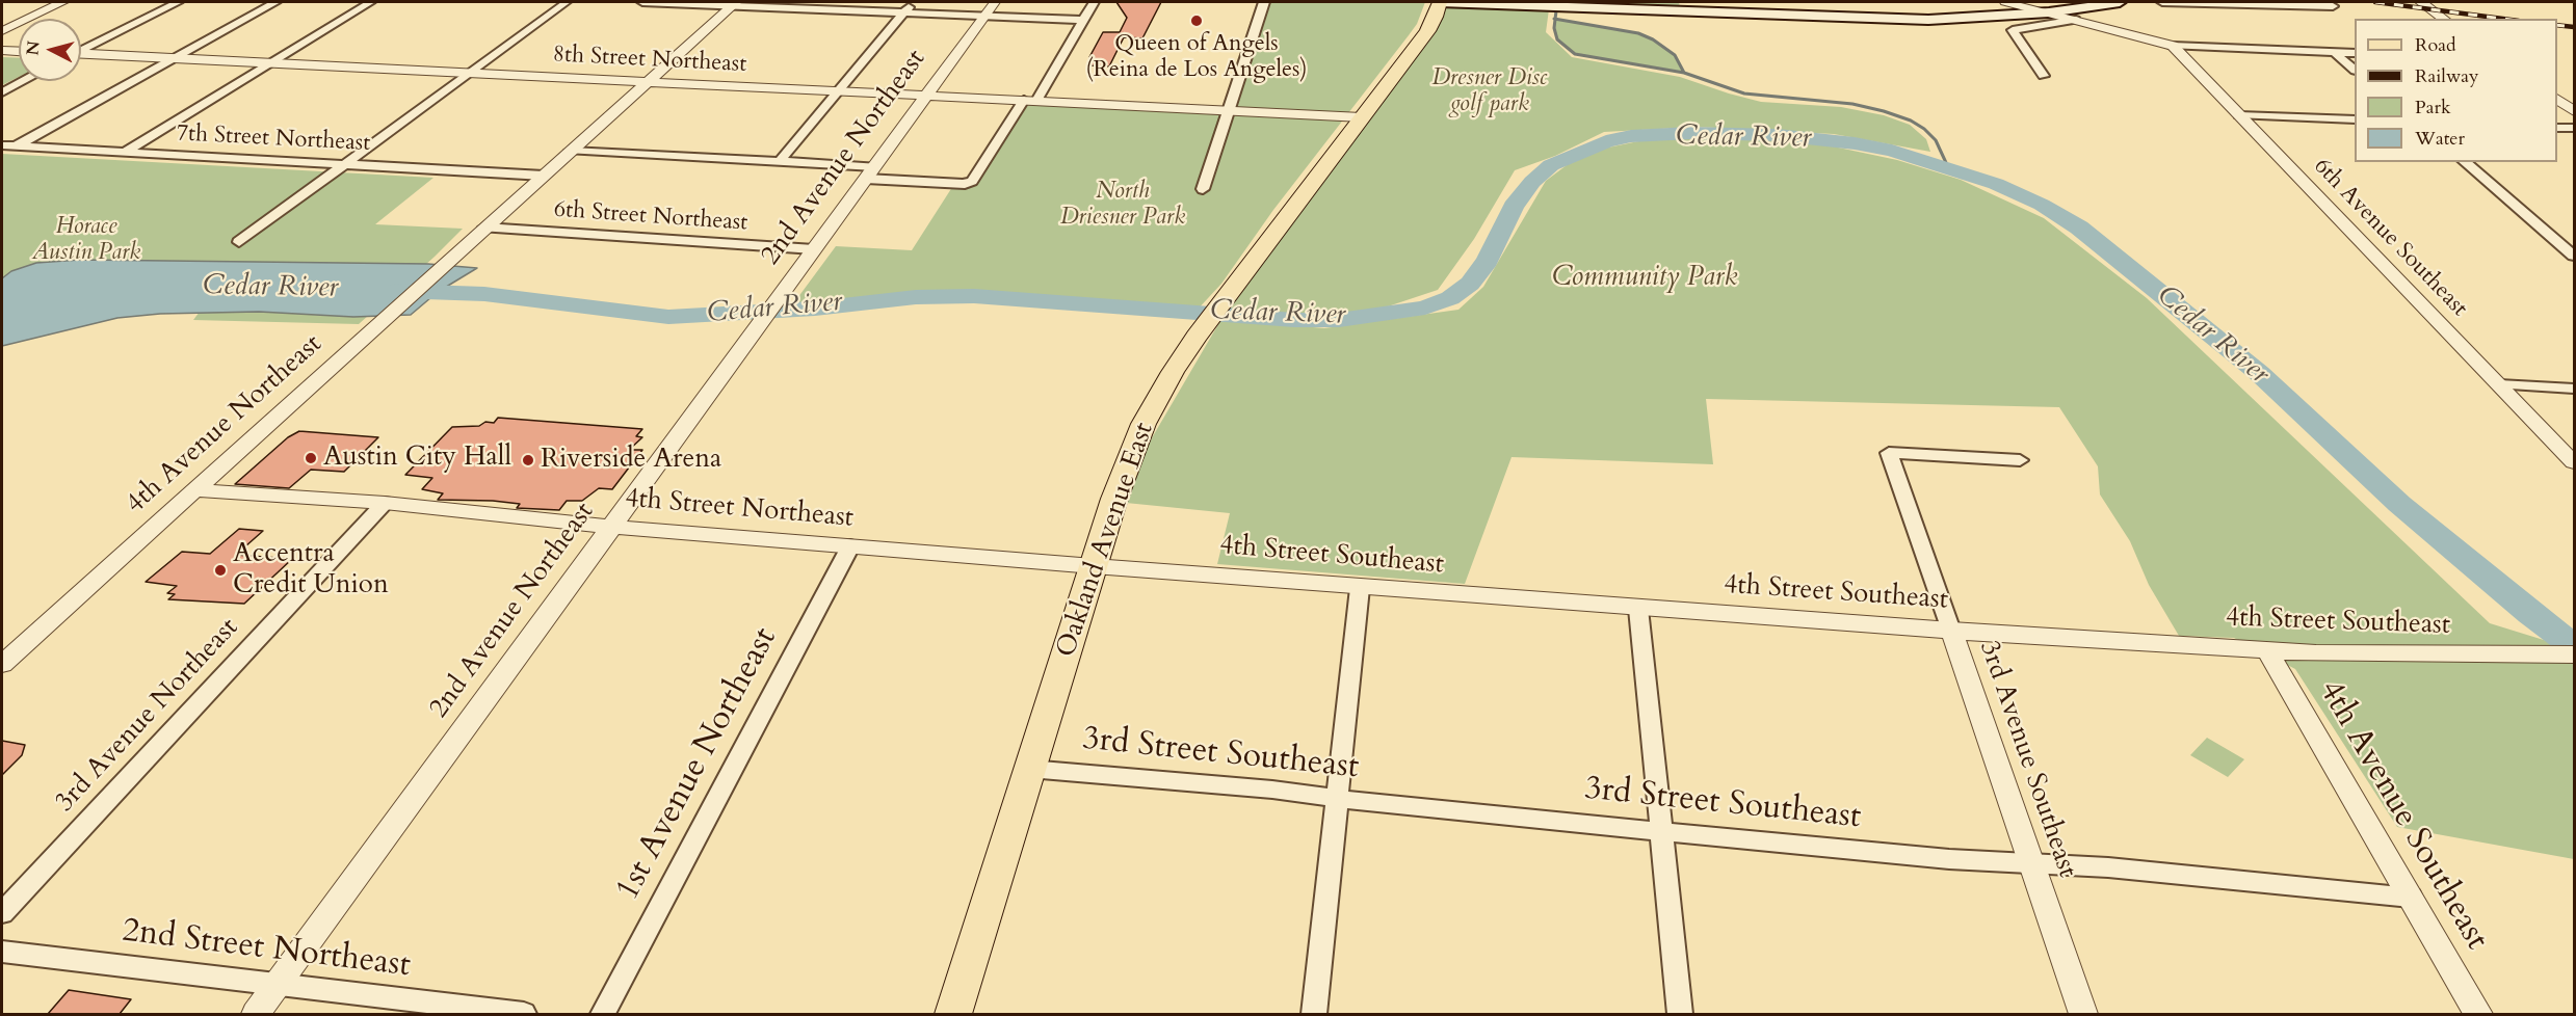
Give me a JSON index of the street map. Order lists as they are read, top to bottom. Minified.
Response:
{"streets":{"main road":["Oakland Avenue East"],"street":["8th Street Northeast","7th Street Northeast","2nd Avenue Northeast","6th Street Northeast","6th Avenue Southeast","4th Avenue Northeast","4th Street Northeast","4th Street Southeast","3rd Avenue Northeast","3rd Street Southeast","3rd Avenue Southeast","1st Avenue Northeast","4th Avenue Southeast","2nd Street Northeast"]},"crossings":[["8th Street Northeast","2nd Avenue Northeast"],["8th Street Northeast","4th Avenue Northeast"],["8th Street Northeast","Oakland Avenue East"],["7th Street Northeast","4th Avenue Northeast"],["2nd Avenue Northeast","6th Street Northeast"],["2nd Avenue Northeast","4th Street Northeast"],["2nd Avenue Northeast","2nd Street Northeast"],["6th Street Northeast","4th Avenue Northeast"],["4th Avenue Northeast","4th Street Northeast"],["4th Street Northeast","Oakland Avenue East"],["4th Street Northeast","4th Street Southeast"],["4th Street Northeast","3rd Avenue Northeast"],["4th Street Northeast","1st Avenue Northeast"],["Oakland Avenue East","4th Street Southeast"],["Oakland Avenue East","3rd Street Southeast"],["4th Street Southeast","3rd Avenue Southeast"],["4th Street Southeast","4th Avenue Southeast"],["3rd Street Southeast","3rd Avenue Southeast"],["3rd Street Southeast","4th Avenue Southeast"]],"water":["Cedar River"],"parks":["Dresner Disc golf park","North Driesner Park","Horace Austin Park","Community Park"],"places":["Queen of Angels (Reina de Los Angeles)","Austin City Hall","Riverside Arena","Accentra Credit Union"],"legend":["Road","Railway","Park","Water"],"north":"left"}
